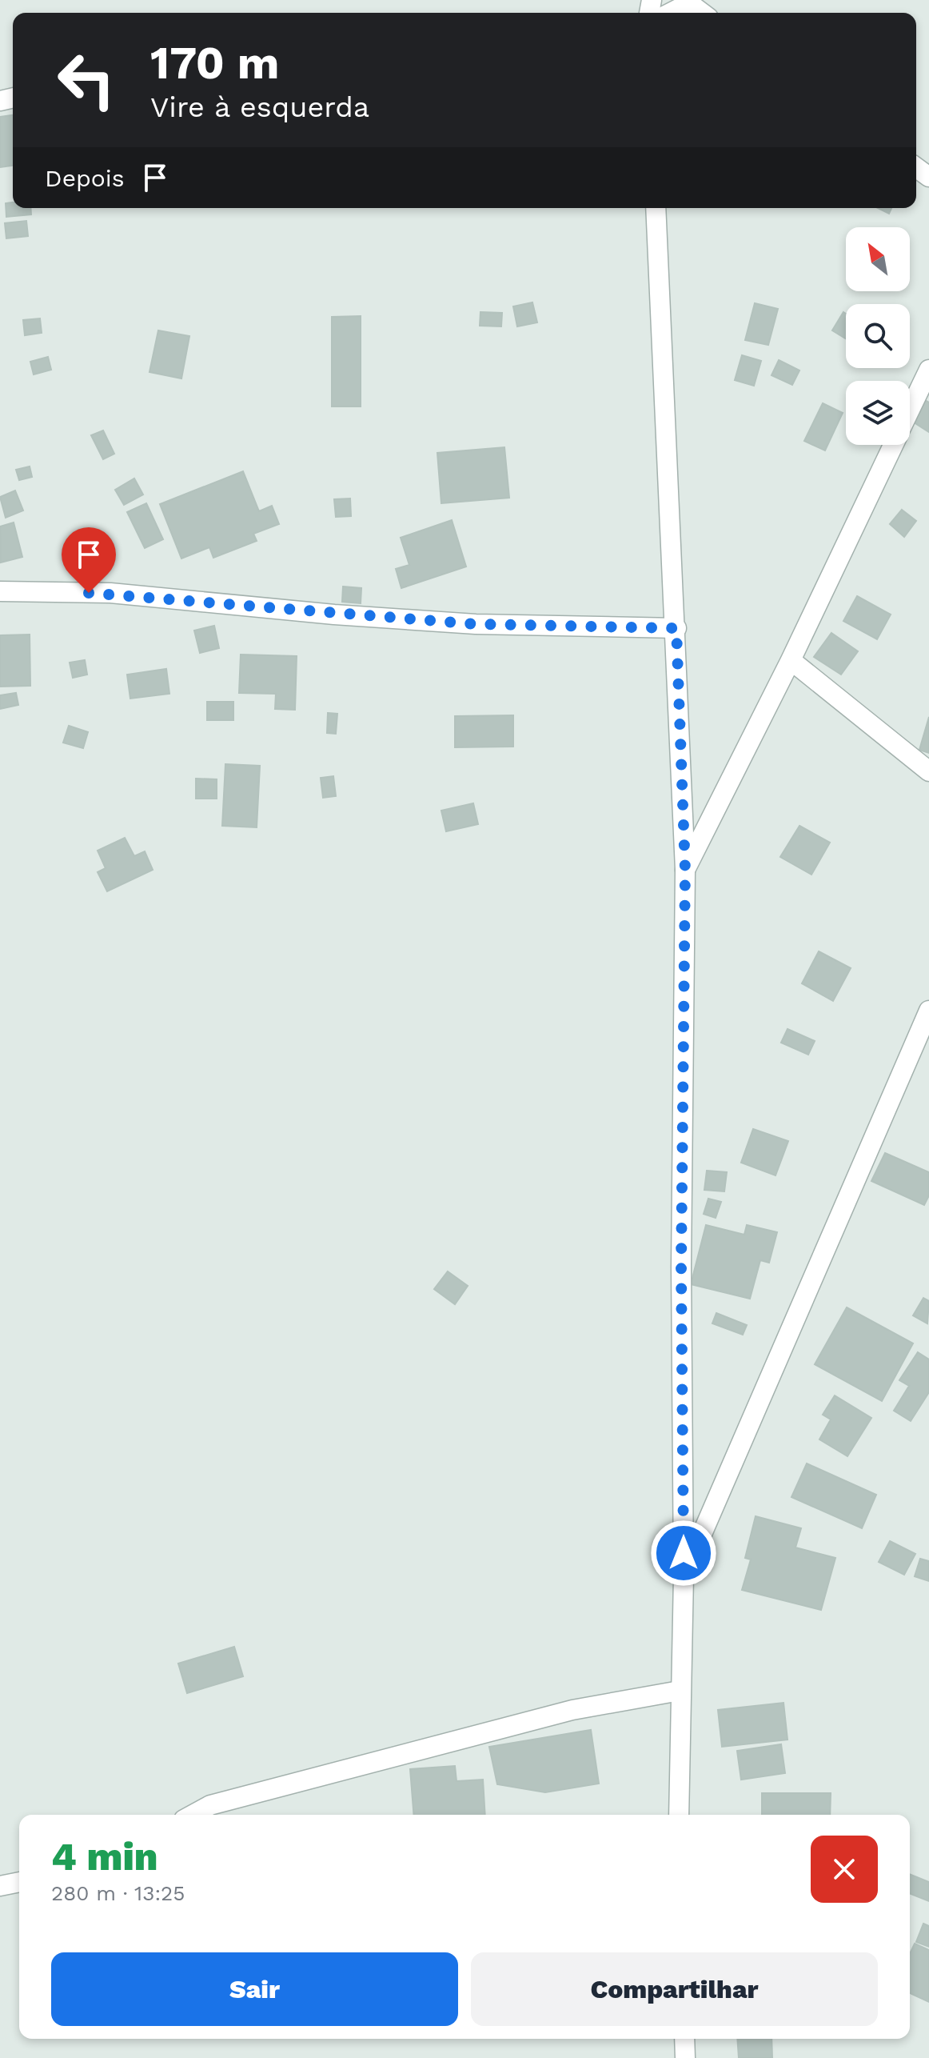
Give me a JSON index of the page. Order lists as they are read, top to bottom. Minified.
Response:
{"north":"top left","page":{"turn":["170 m","Vire à esquerda"],"then":"Depois","heading":["4 min","280 m · 13:25"],"buttons":["Sair","Compartilhar"]}}
